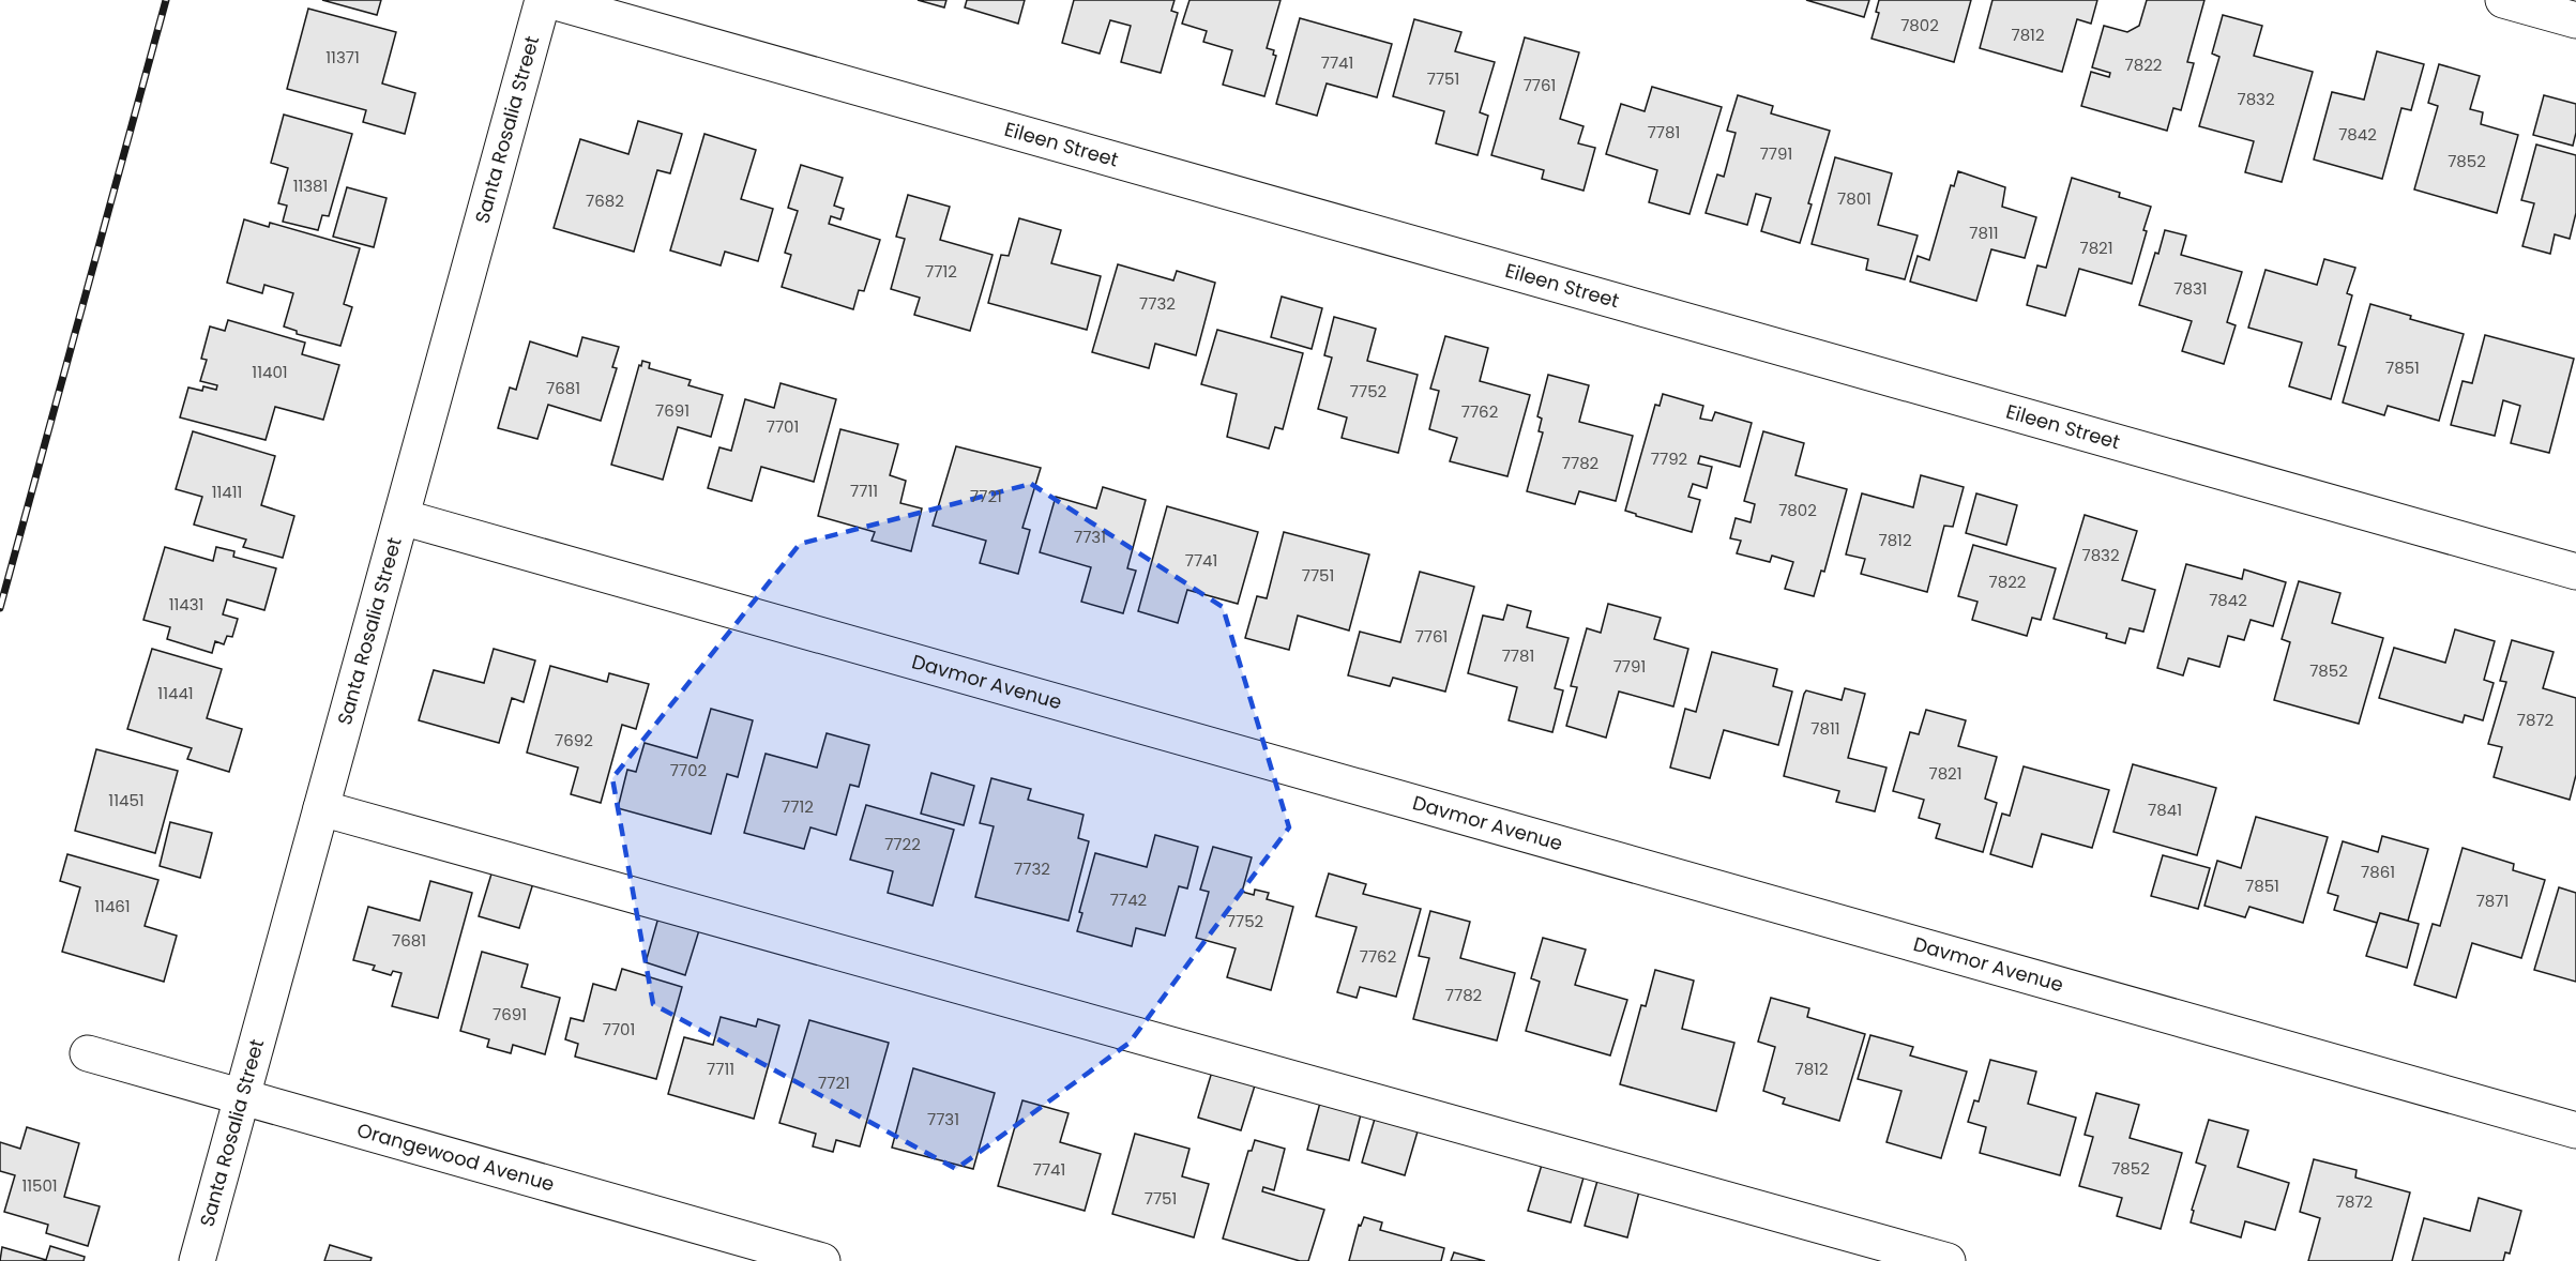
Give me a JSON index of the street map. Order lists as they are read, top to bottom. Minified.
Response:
{"streets":{"street":["Santa Rosalia Street","Eileen Street","Davmor Avenue","Orangewood Avenue"]},"crossings":[["Santa Rosalia Street","Davmor Avenue"],["Santa Rosalia Street","Orangewood Avenue"]],"house_numbers":["7802","7812","11371","7741","7822","7751","7761","7832","7781","7842","7791","7852","11381","7801","7682","7811","7821","7712","7831","7732","7851","11401","7681","7752","7691","7762","7701","7792","7782","7711","11411","7721","7802","7731","7812","7832","7741","7751","7822","7842","11431","7761","7781","7791","7852","11441","7872","7811","7692","7702","7821","11451","7712","7841","7722","7732","7861","7851","7742","7871","11461","7752","7681","7762","7782","7691","7701","7711","7812","7721","7731","7852","7741","11501","7751","7872"]}
